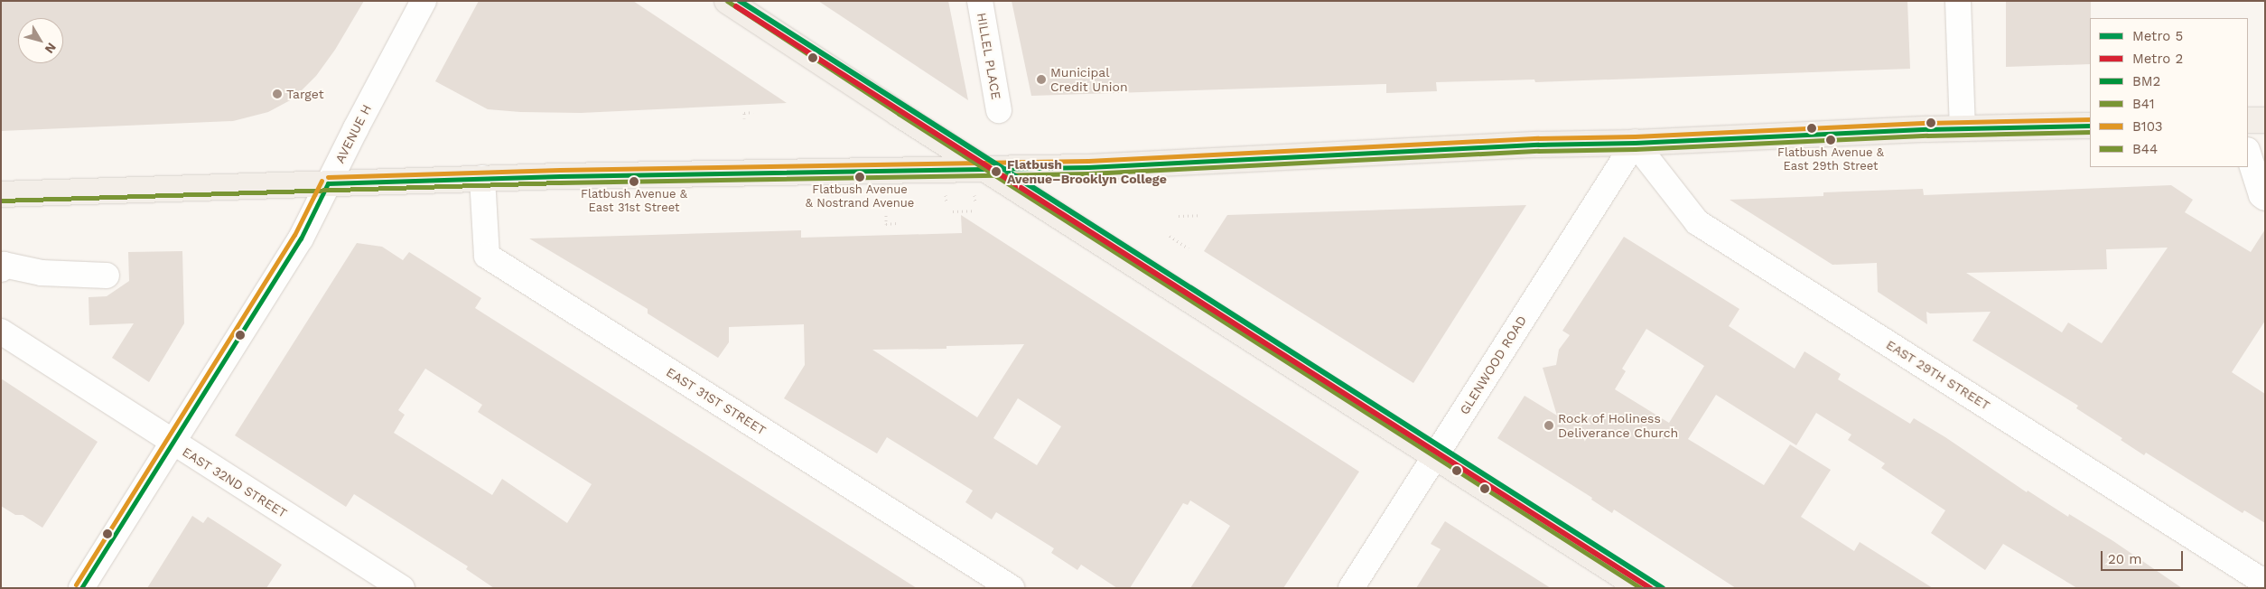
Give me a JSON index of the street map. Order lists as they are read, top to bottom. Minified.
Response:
{"streets":{"street":["HILLEL PLACE","AVENUE H","GLENWOOD ROAD","EAST 29TH STREET","EAST 31ST STREET","EAST 32ND STREET"]},"crossings":[["AVENUE H","EAST 32ND STREET"],["GLENWOOD ROAD","EAST 29TH STREET"]],"places":["Municipal Credit Union","Target","Flatbush Avenue & East 29th Street","Flatbush Avenue–Brooklyn College","Flatbush Avenue & Nostrand Avenue","Flatbush Avenue & East 31st Street","Rock of Holiness Deliverance Church"],"lines":["metro line 5","transit line B44","metro line 2","transit line B103","transit line BM2","transit line B41"],"legend":["Metro 5","Metro 2","BM2","B41","B103","B44"],"scale_bar":"20 m","north":"bottom right"}
